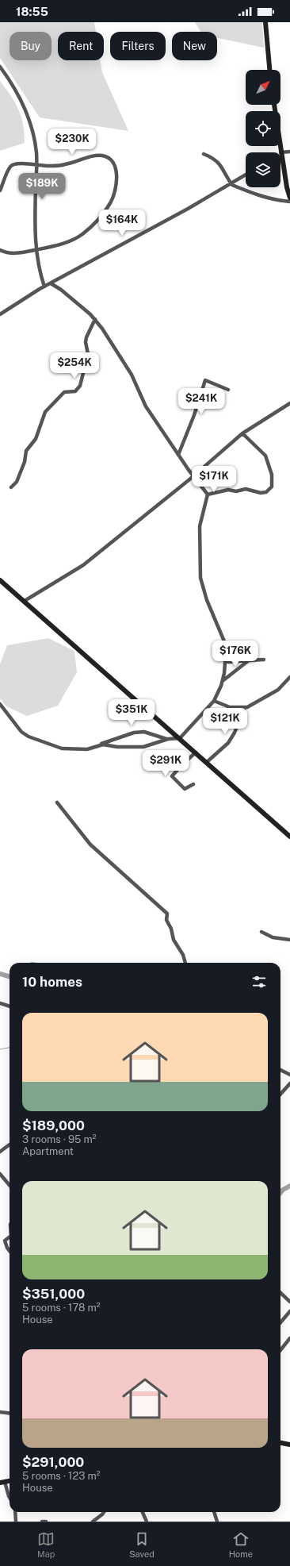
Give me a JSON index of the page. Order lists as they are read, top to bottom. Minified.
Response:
{"north":"top right","page":{"status":"18:55","chip":["Buy","Rent","Filters","New"],"price":["$230K","$189K","$164K","$254K","$241K","$171K","$176K","$351K","$121K","$291K"],"heading":"10 homes","list":[{"name":"$189,000","note":"3 rooms · 95 m² · Apartment"},{"name":"$351,000","note":"5 rooms · 178 m² · House"},{"name":"$291,000","note":"5 rooms · 123 m² · House"}],"tabs":["Map","Saved","Home"]}}
